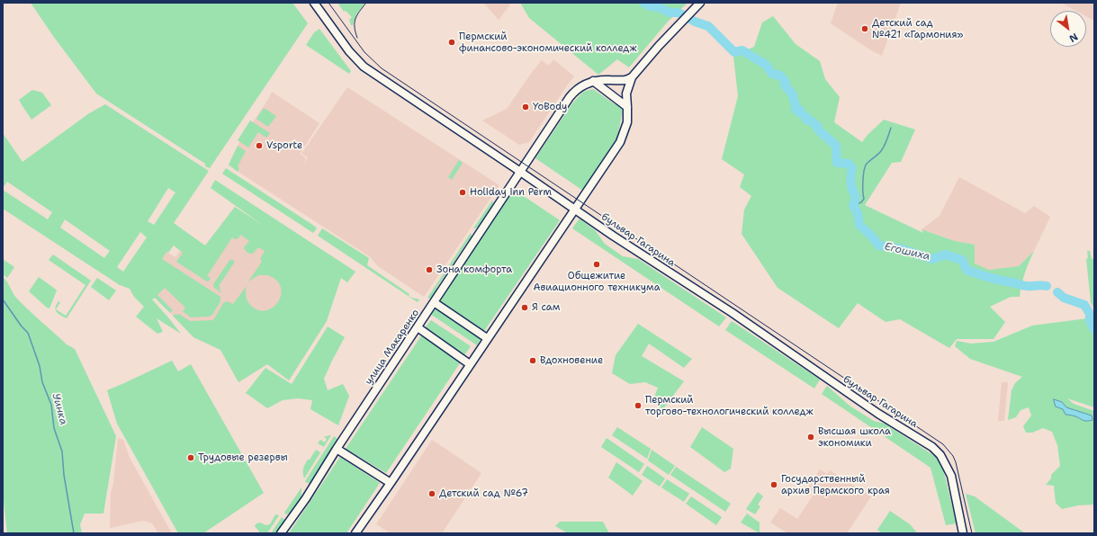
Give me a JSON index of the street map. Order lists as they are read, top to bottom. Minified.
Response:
{"streets":{"main road":["бульвар Гагарина","улица Макаренко"]},"crossings":[["бульвар Гагарина","улица Макаренко"]],"water":["Егошиха","Уинка"],"places":["Детский сад №421 «Гармония»","Пермский финансово-экономический колледж","YoBody","Vsporte","Holiday inn Perm","Общежитие Авиационного техникума","Зона комфорта","Я сам","Вдохновение","Пермский торгово-технологический колледж","Высшая школа экономики","Трудовые резервы","Государственный архив Пермского края","Детский сад №67"],"north":"bottom right"}
